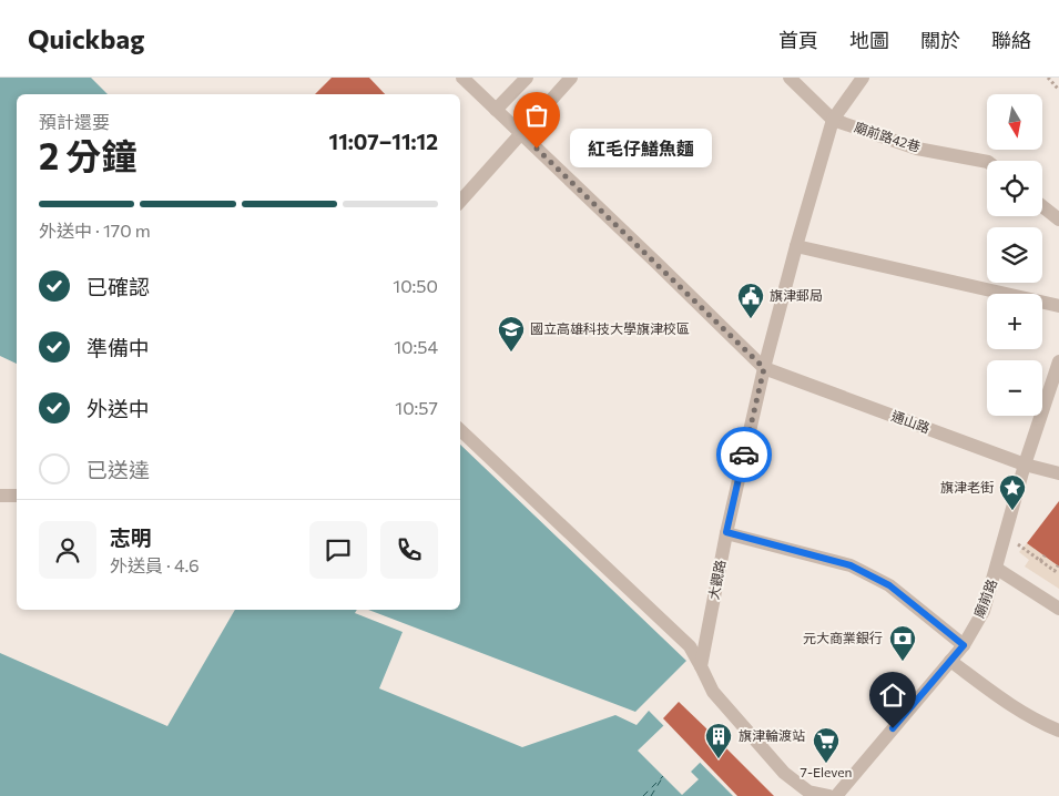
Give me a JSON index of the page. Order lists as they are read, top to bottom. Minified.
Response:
{"streets":{"street":["廟前路42巷","通山路","大觀路","廟前路"]},"crossings":[["廟前路42巷","大觀路"],["通山路","大觀路"],["通山路","廟前路"]],"places":{"other":["紅毛仔鱔魚麵"],"public building":["旗津郵局"],"school or university":["國立高雄科技大學旗津校區"],"place":["旗津老街"],"bank":["元大商業銀行"],"building":["旗津輪渡站"],"supermarket":["7-Eleven"]},"north":"bottom","page":{"header":"Quickbag","nav":["首頁","地圖","關於","聯絡"],"map_buttons":["+","−"],"heading":["2 分鐘","預計還要","11:07–11:12"],"panel":["志明","外送員 · 4.6"],"bubble":"紅毛仔鱔魚麵","bar":"外送中 · 170 m","list":[["已確認","10:50"],["準備中","10:54"],["外送中","10:57"],"已送達"]}}
